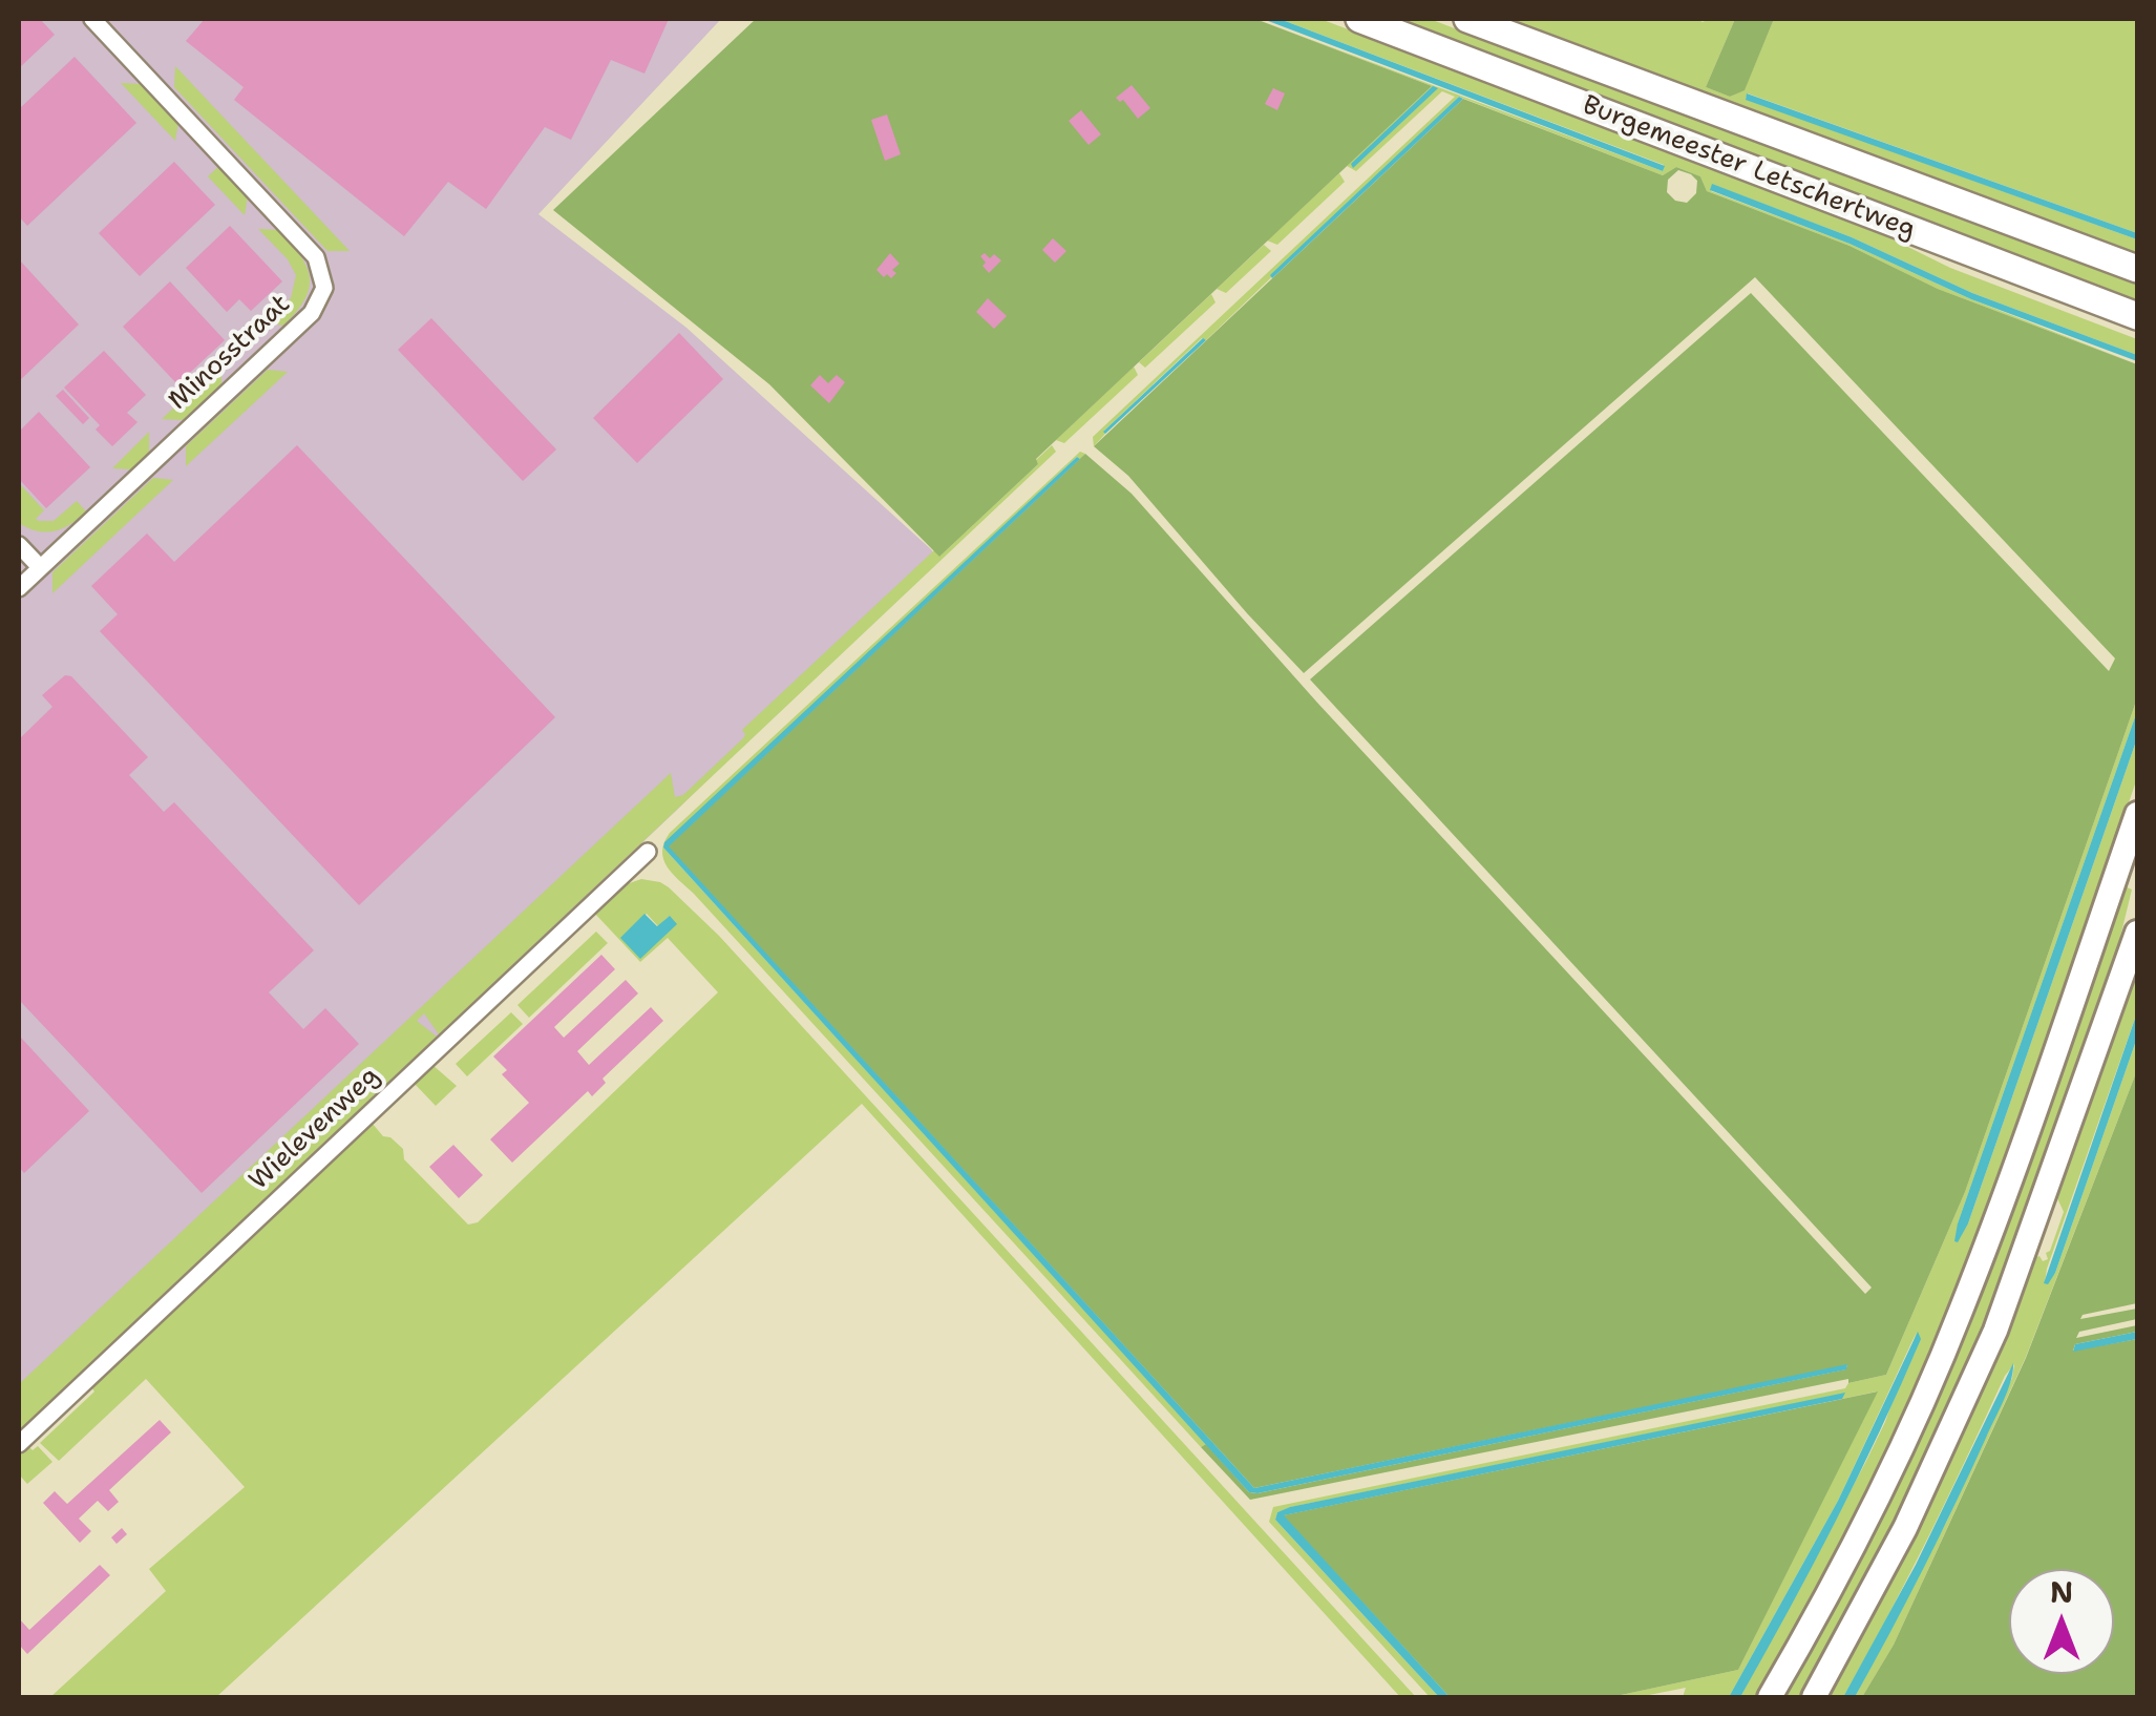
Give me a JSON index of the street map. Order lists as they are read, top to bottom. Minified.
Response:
{"streets":{"main road":["Burgemeester Letschertweg"],"street":["Minosstraat","Wielevenweg"]},"north":"top"}
